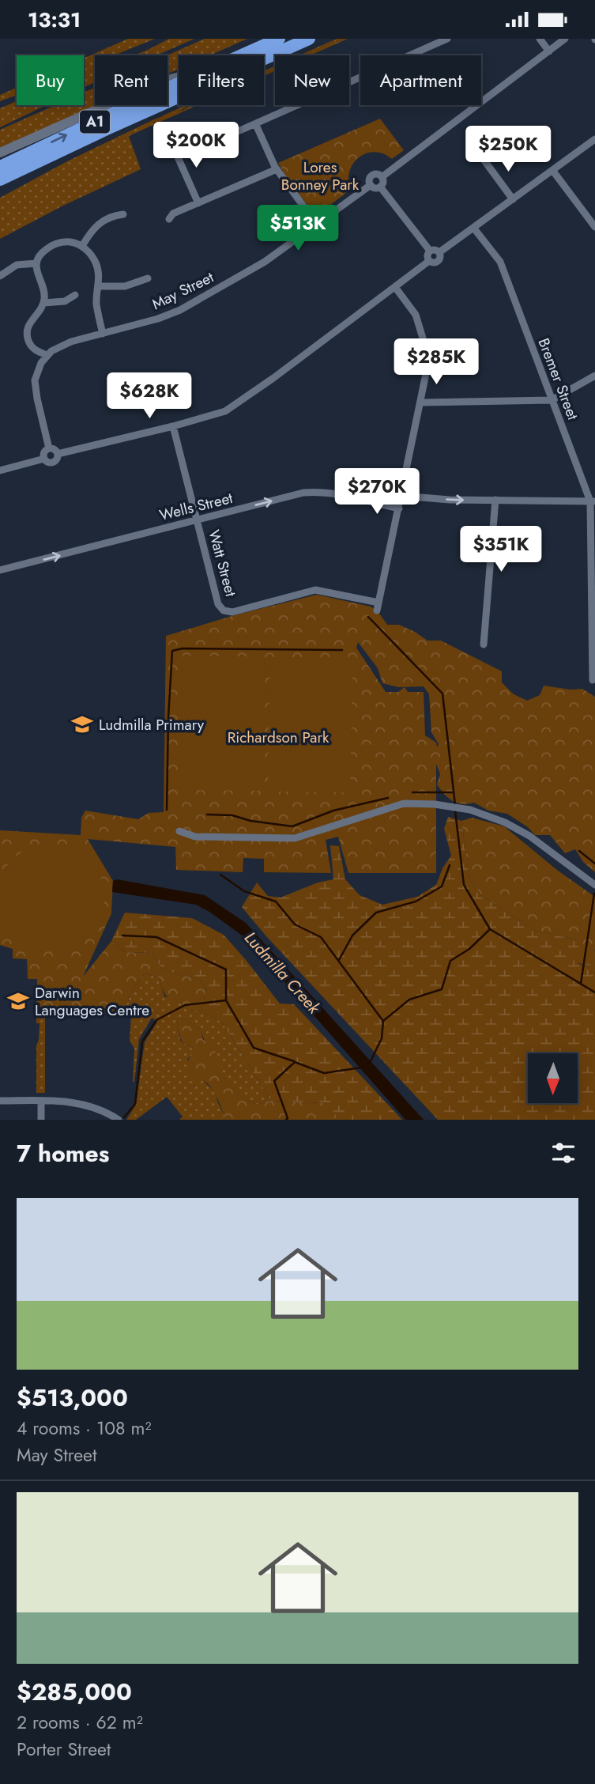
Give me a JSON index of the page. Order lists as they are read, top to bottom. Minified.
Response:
{"streets":{"highway":["A1"],"street":["May Street","Bremer Street","Wells Street","Watt Street"]},"crossings":[["Wells Street","Watt Street"]],"one_way":["Wells Street"],"water":["Ludmilla Creek"],"parks":["Lores Bonney Park","Richardson Park"],"places":{"school or university":["Ludmilla Primary","Darwin Languages Centre"]},"north":"bottom","page":{"status":"13:31","chip":["Buy","Rent","Filters","New","Apartment"],"price":["$200K","$250K","$513K","$285K","$628K","$270K","$351K"],"heading":"7 homes","list":[{"name":"$513,000","note":"4 rooms · 108 m² · May Street"},{"name":"$285,000","note":"2 rooms · 62 m² · Porter Street"}]}}
